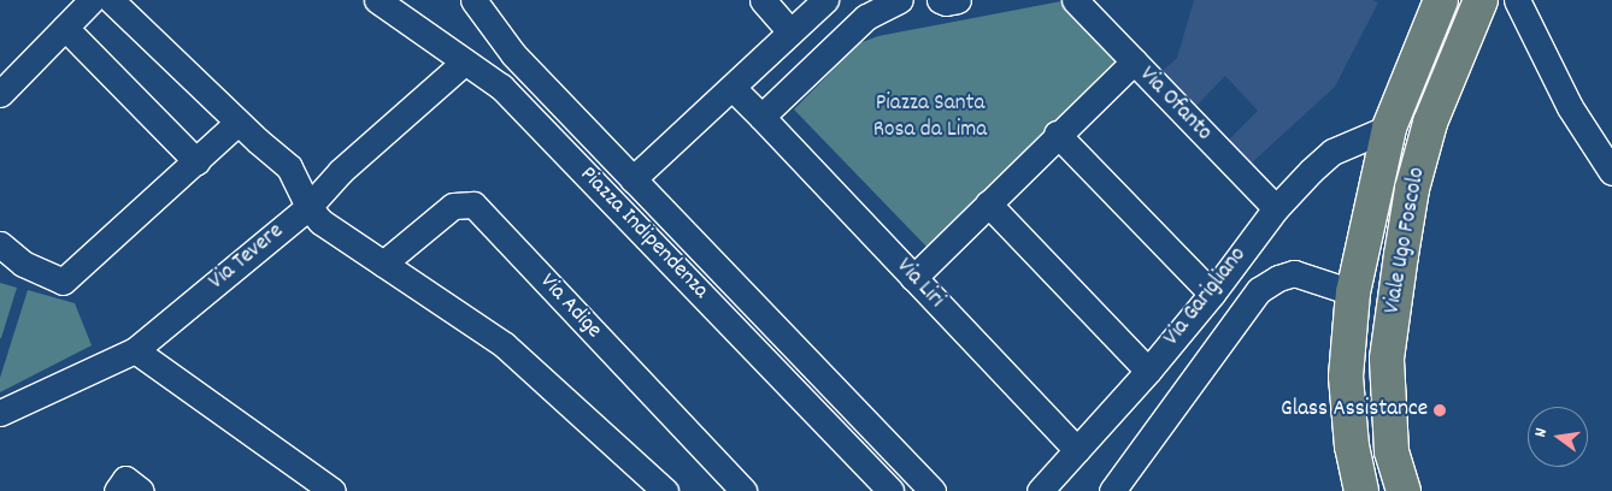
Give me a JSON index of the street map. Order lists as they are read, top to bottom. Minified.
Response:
{"streets":{"main road":["Viale Ugo Foscolo"],"street":["Via Ofanto","Piazza Indipendenza","Via Tevere","Via Liri","Via Garigliano","Via Adige"]},"crossings":[["Via Ofanto","Via Garigliano"],["Piazza Indipendenza","Via Tevere"],["Viale Ugo Foscolo","Via Garigliano"],["Via Liri","Via Garigliano"]],"parks":["Piazza Santa Rosa da Lima"],"places":["Glass Assistance"],"north":"left"}
